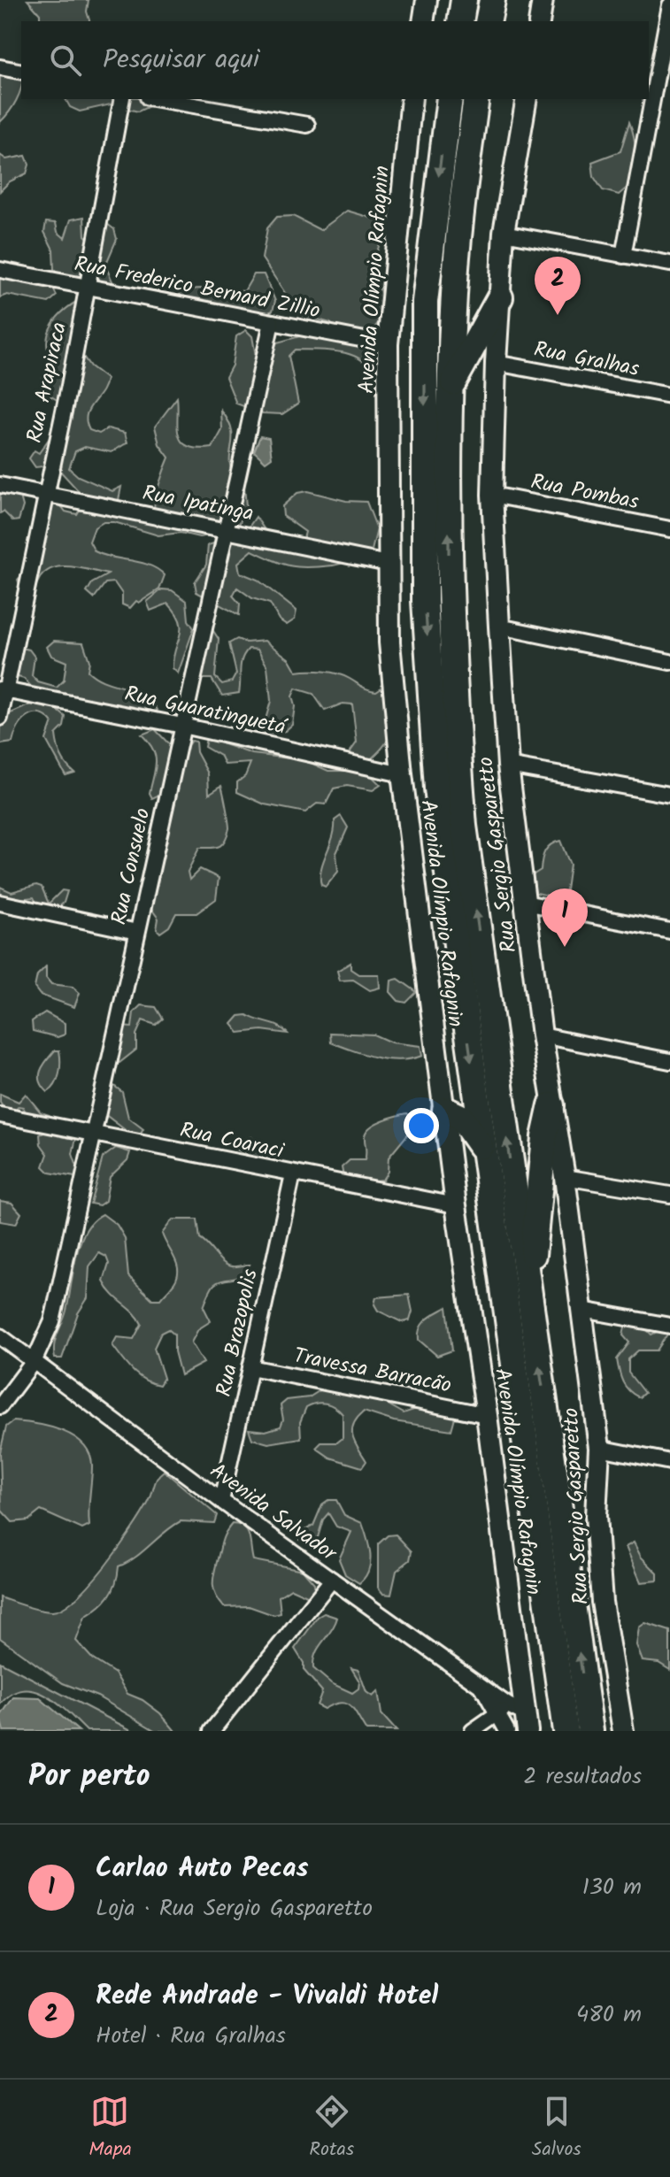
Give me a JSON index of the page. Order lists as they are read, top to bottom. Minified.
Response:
{"streets":{"street":["Avenida Olímpio Rafagnin","Rua Frederico Bernard Zillio","Rua Gralhas","Rua Arapiraca","Rua Pombas","Rua Ipatinga","Rua Guaratinguetá","Rua Sergio Gasparetto","Rua Consuelo","Rua Coaraci","Rua Brazopolis","Travessa Barracão","Avenida Salvador"]},"crossings":[["Avenida Olímpio Rafagnin","Rua Frederico Bernard Zillio"],["Avenida Olímpio Rafagnin","Rua Ipatinga"],["Avenida Olímpio Rafagnin","Rua Guaratinguetá"],["Avenida Olímpio Rafagnin","Rua Coaraci"],["Avenida Olímpio Rafagnin","Travessa Barracão"],["Avenida Olímpio Rafagnin","Avenida Salvador"],["Rua Frederico Bernard Zillio","Rua Arapiraca"],["Rua Frederico Bernard Zillio","Rua Consuelo"],["Rua Gralhas","Rua Sergio Gasparetto"],["Rua Arapiraca","Rua Ipatinga"],["Rua Arapiraca","Rua Guaratinguetá"],["Rua Pombas","Rua Sergio Gasparetto"],["Rua Ipatinga","Rua Consuelo"],["Rua Guaratinguetá","Rua Consuelo"],["Rua Consuelo","Rua Coaraci"],["Rua Consuelo","Avenida Salvador"],["Rua Coaraci","Rua Brazopolis"],["Rua Brazopolis","Travessa Barracão"],["Rua Brazopolis","Avenida Salvador"]],"page":{"search":"Pesquisar aqui","pins":["2","1"],"heading":["Por perto","2 resultados"],"list":[{"mark":"1","name":"Carlao Auto Pecas","note":"Loja · Rua Sergio Gasparetto","value":"130 m"},{"mark":"2","name":"Rede Andrade - Vivaldi Hotel","note":"Hotel · Rua Gralhas","value":"480 m"}],"nav":["Mapa","Rotas","Salvos"]}}
